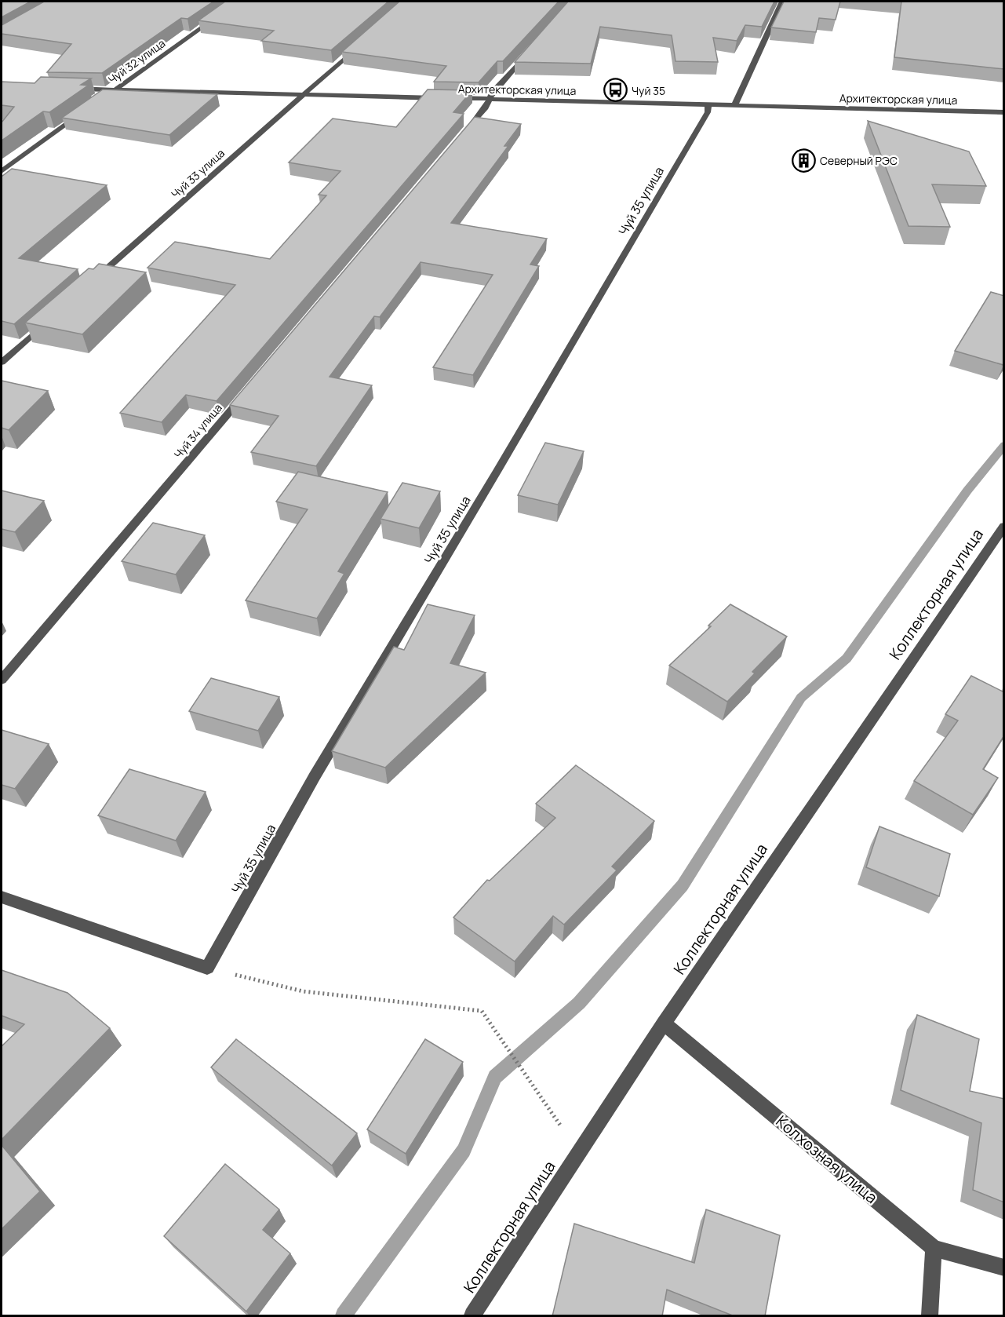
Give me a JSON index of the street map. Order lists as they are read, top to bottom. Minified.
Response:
{"streets":{"street":["Чуй 32 улица","Архитекторская улица","Чуй 33 улица","Чуй 35 улица","Чуй 34 улица","Коллекторная улица","Колхозная улица"]},"crossings":[["Чуй 32 улица","Архитекторская улица"],["Архитекторская улица","Чуй 33 улица"],["Архитекторская улица","Чуй 35 улица"],["Коллекторная улица","Колхозная улица"]],"places":{"bus stop":["Чуй 35"],"building":["Северный РЭС"]}}
